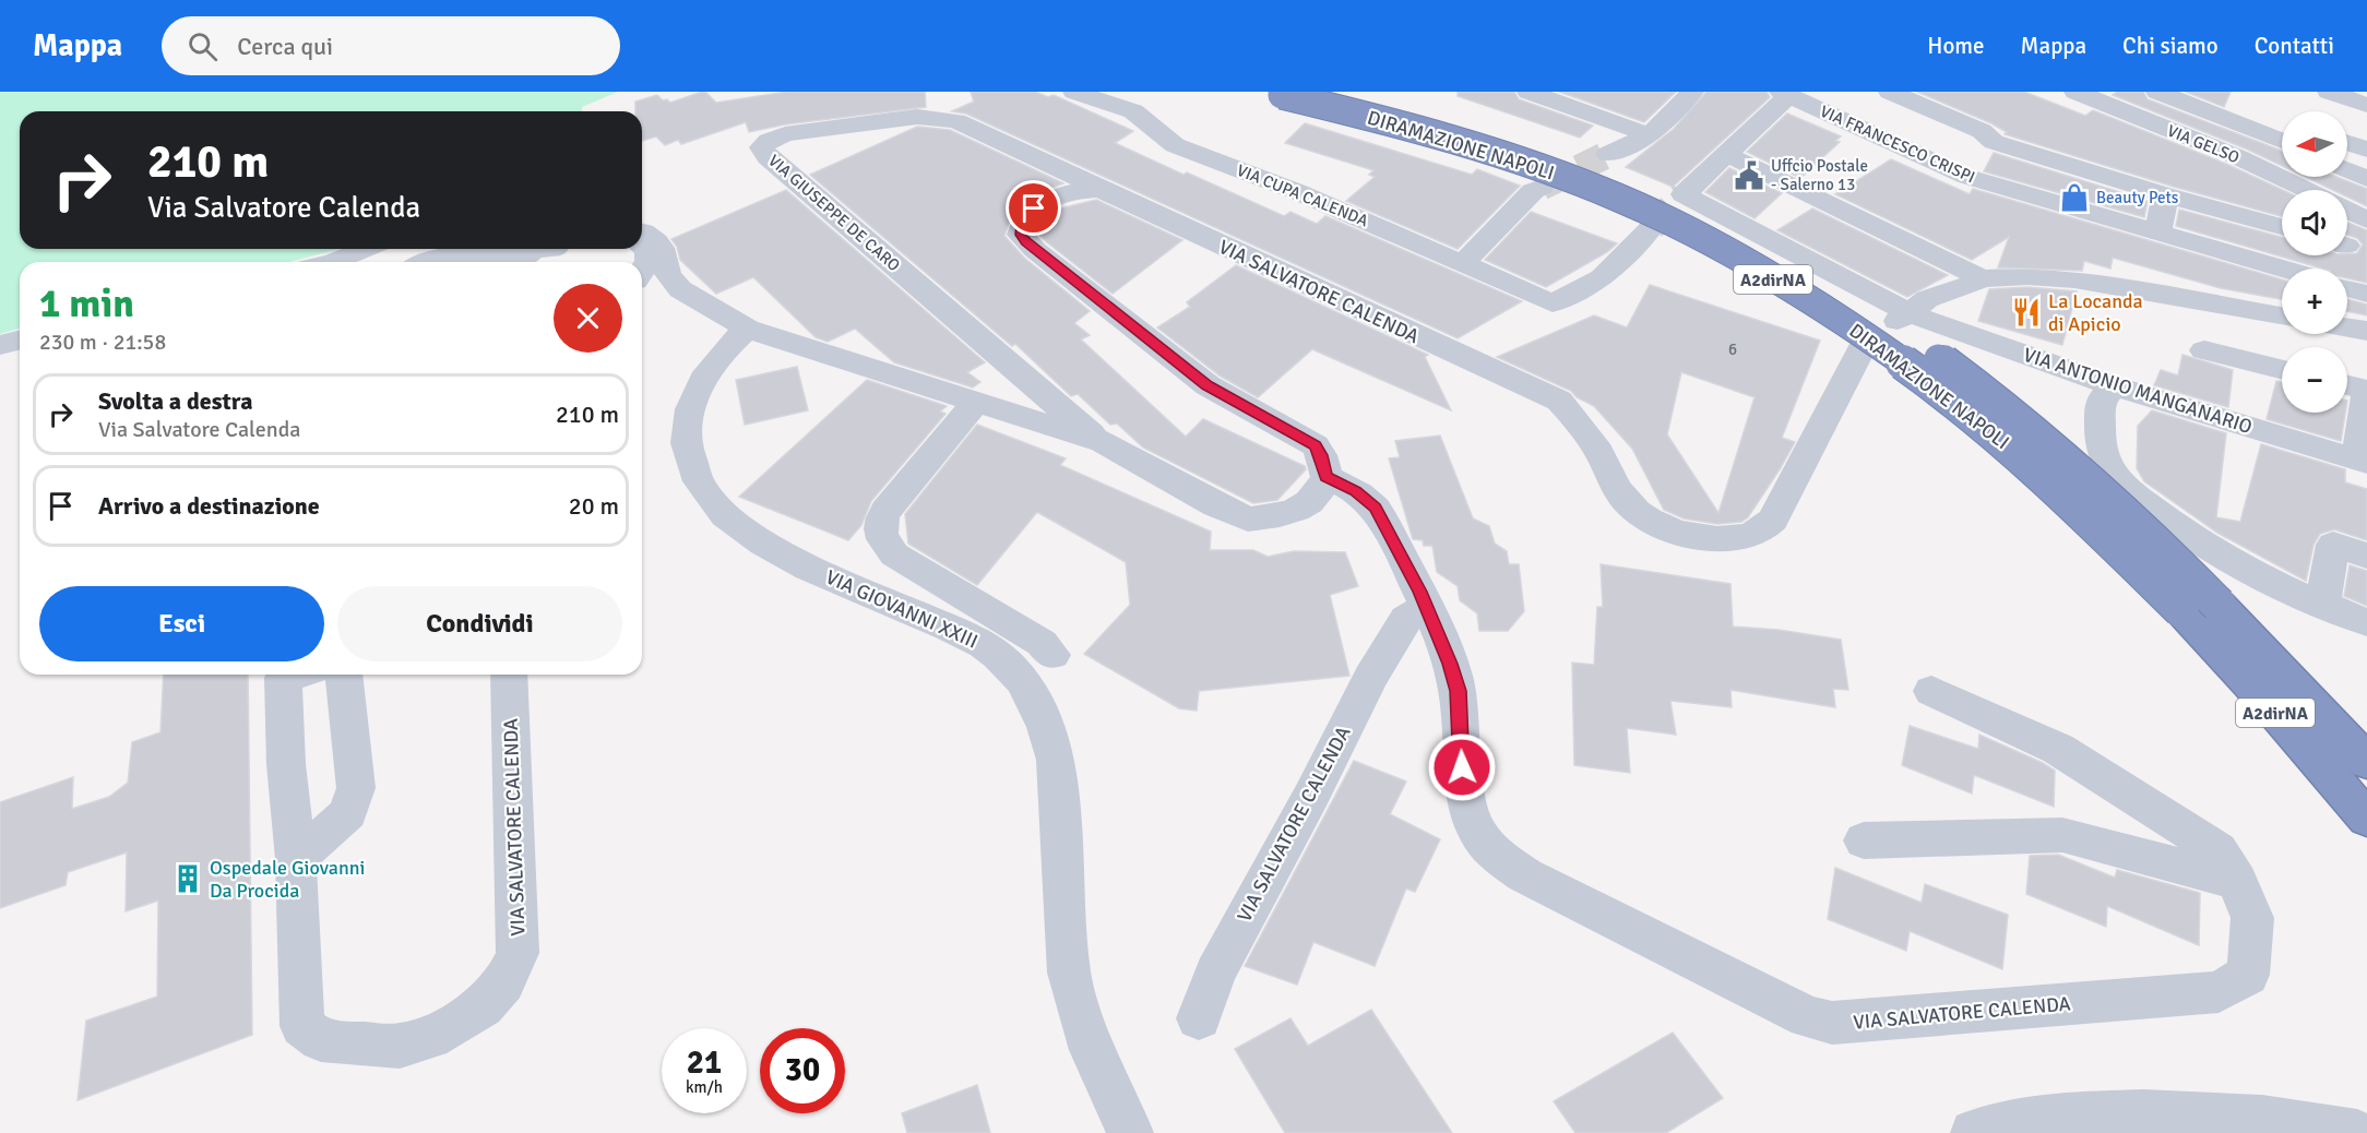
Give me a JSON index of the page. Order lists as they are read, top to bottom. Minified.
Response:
{"streets":{"highway":["DIRAMAZIONE NAPOLI","A2dirNA"],"street":["VIA FRANCESCO CRISPI","VIA GELSO","VIA CUPA CALENDA","VIA GIUSEPPE DE CARO","VIA SALVATORE CALENDA","VIA ANTONIO MANGANARIO","VIA GIOVANNI XXIII"]},"crossings":[["VIA GIUSEPPE DE CARO","VIA SALVATORE CALENDA"]],"places":{"public building":["Uffcio Postale - Salerno 13"],"shop":["Beauty Pets"],"restaurant":["La Locanda di Apicio"],"building":["Ospedale Giovanni Da Procida"]},"house_numbers":["6"],"north":"left","page":{"header":"Mappa","search":"Cerca qui","nav":["Home","Mappa","Chi siamo","Contatti"],"map_buttons":["+","−"],"turn":["210 m","Via Salvatore Calenda"],"heading":["1 min","230 m · 21:58"],"list":[{"name":"Svolta a destra","note":"Via Salvatore Calenda","value":"210 m"},{"name":"Arrivo a destinazione","value":"20 m"}],"buttons":["Esci","Condividi"],"speed":"21 km/h","limit":"30"}}
